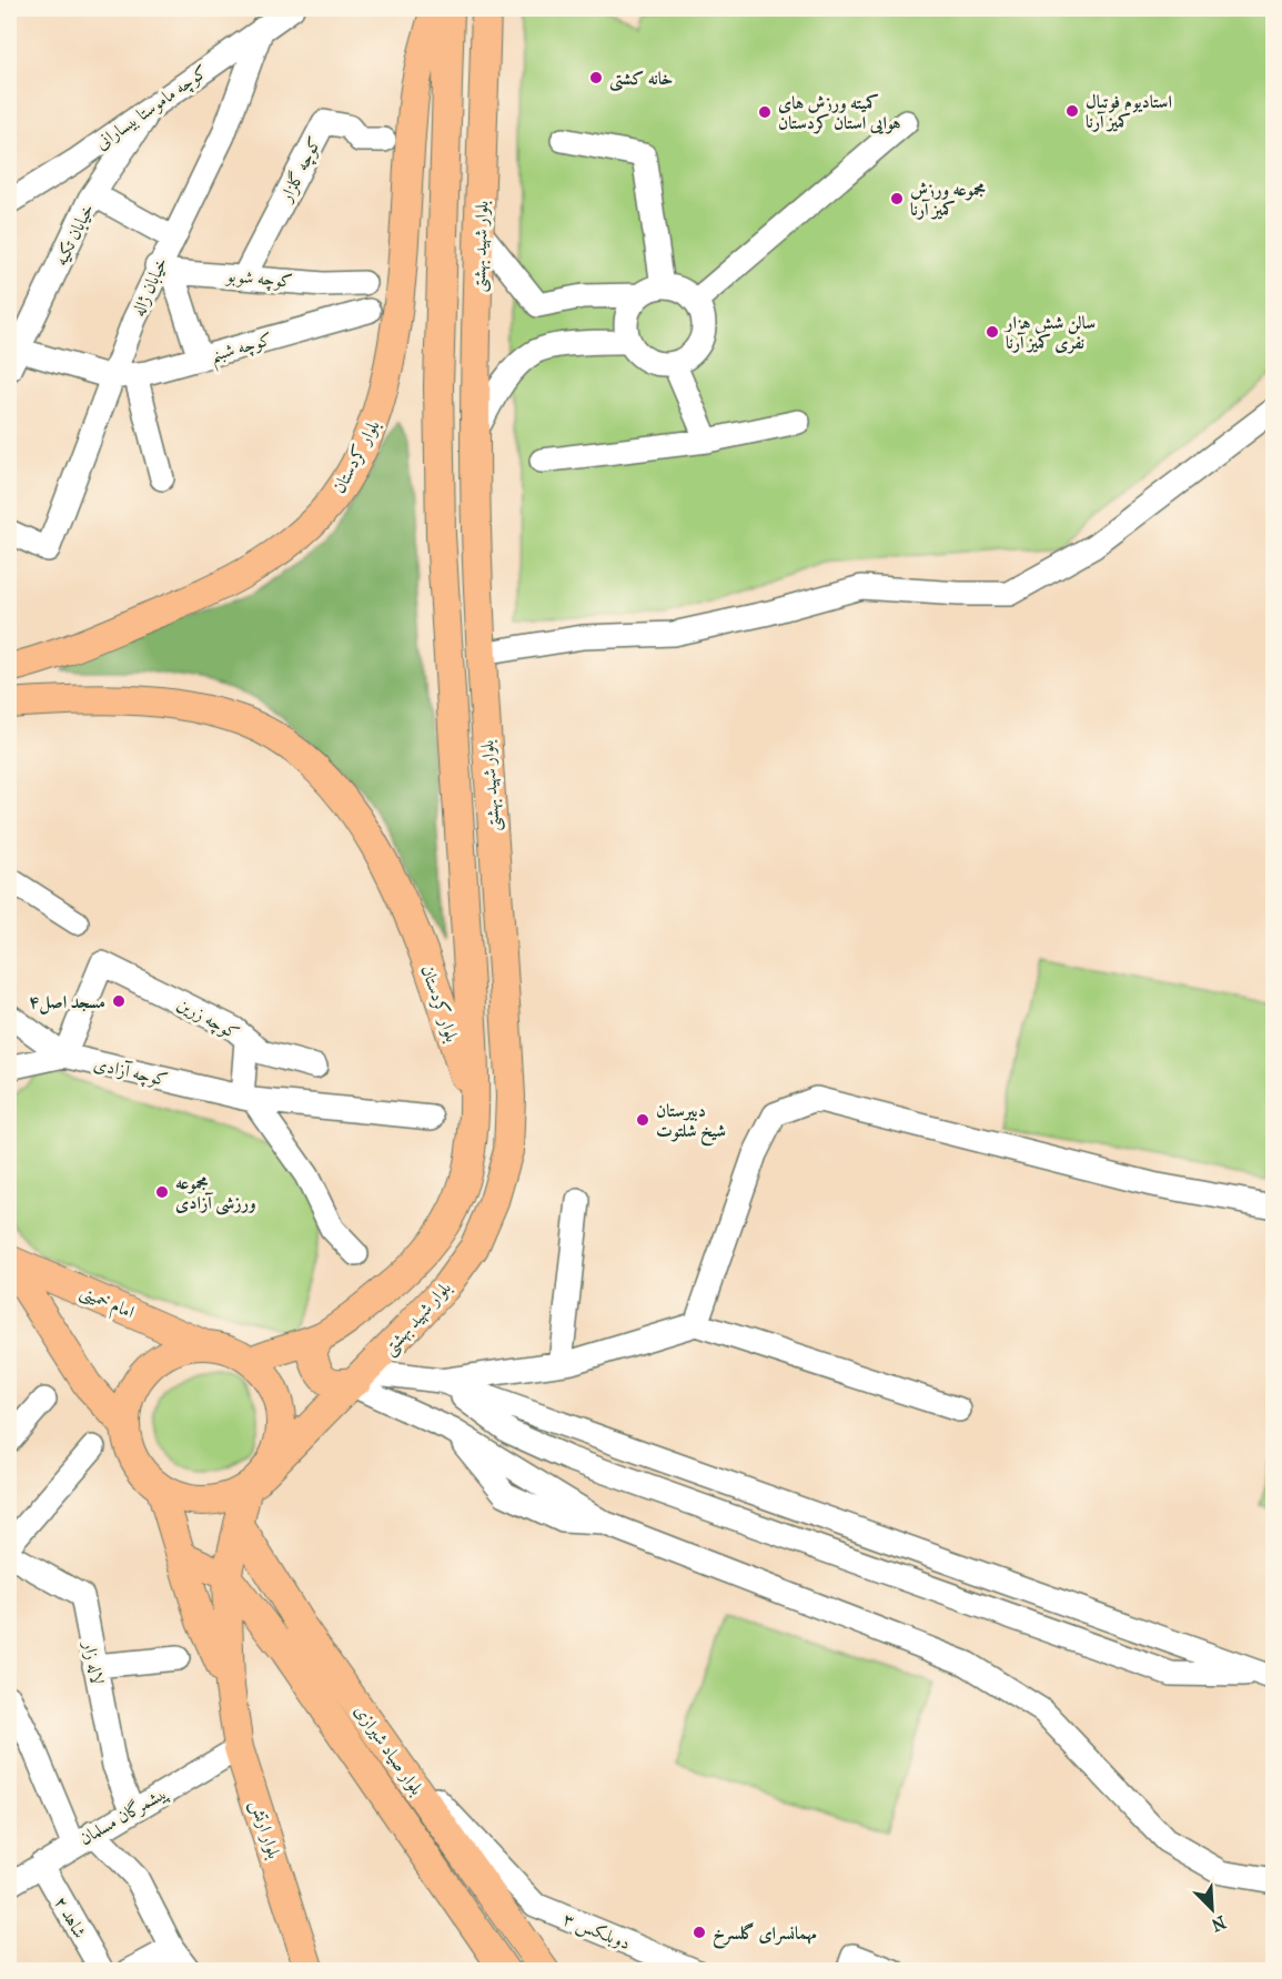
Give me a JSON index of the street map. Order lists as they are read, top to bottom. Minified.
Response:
{"streets":{"main road":["بلوار شهید بهشتی","بلوار کردستان","امام خمینی","بلوار صیاد شیرازی","بلوار ارتش"],"street":["کوچه ماموستا بیسارانی","کوچه گلزار","خیابان تکیه","کوچه شوبو","خیابان ژاله","کوچه شبنم","کوچه زرین","کوچه آزادی","لاله زار","پیشمرگان مسلمان","شاهد ۲","دوبلکس ۳"]},"crossings":[["کوچه ماموستا بیسارانی","خیابان تکیه"],["کوچه ماموستا بیسارانی","خیابان ژاله"],["کوچه گلزار","کوچه شوبو"],["بلوار شهید بهشتی","بلوار کردستان"],["بلوار شهید بهشتی","امام خمینی"],["کوچه شوبو","خیابان ژاله"],["خیابان ژاله","کوچه شبنم"],["کوچه زرین","کوچه آزادی"],["لاله زار","پیشمرگان مسلمان"],["بلوار صیاد شیرازی","دوبلکس ۳"],["پیشمرگان مسلمان","بلوار ارتش"],["پیشمرگان مسلمان","شاهد ۲"]],"places":["خانه کشتی","استادیوم فوتبال کمیز آرنا","کمیته ورزش های هوایی استان کردستان","مجموعه ورزش کمیز آرنا","سالن شش هزار نفری کمیز آرنا","مسجد اصل۴","دبیرستان شیخ شلتوت","مجموعه ورزشی آزادی","مهمانسرای گلسرخ"],"north":"bottom right"}
